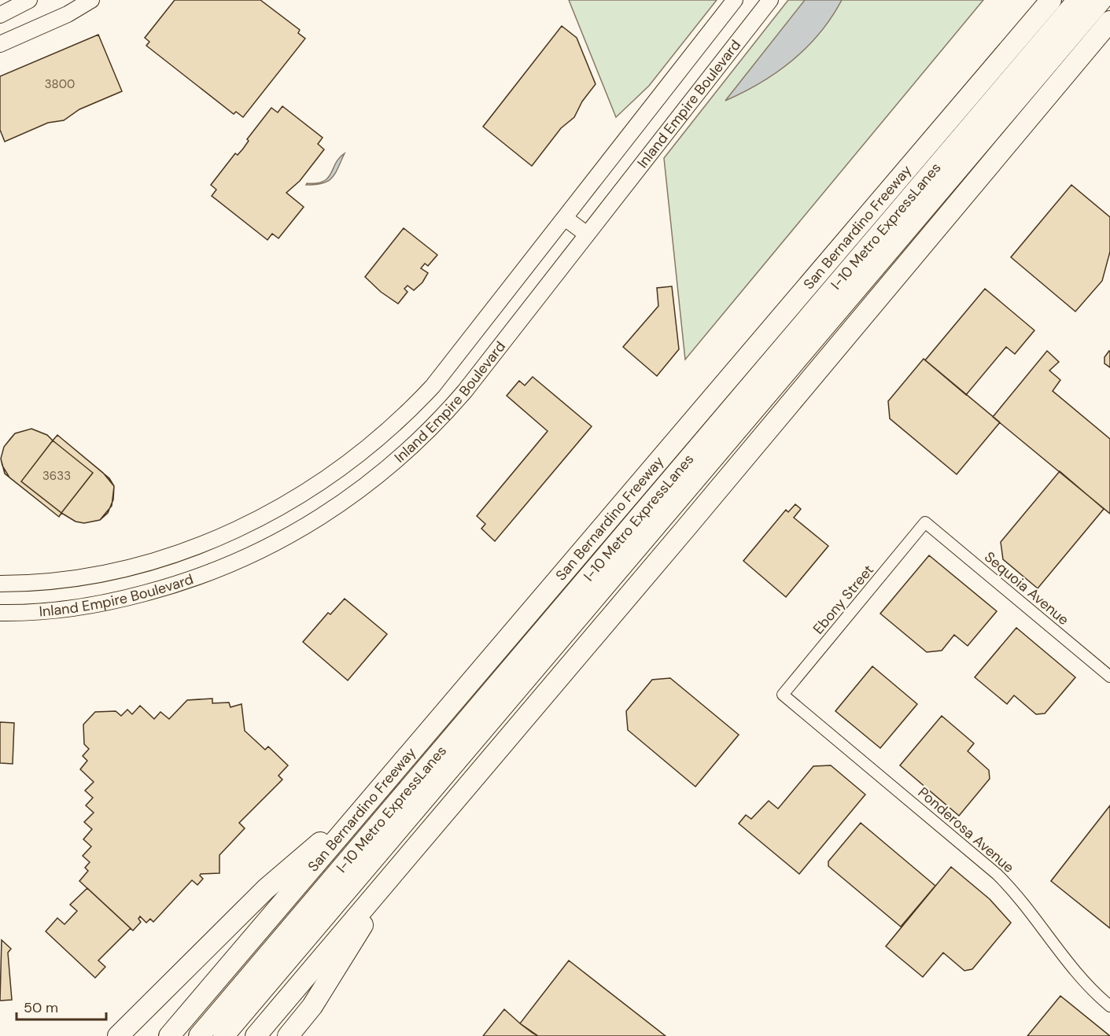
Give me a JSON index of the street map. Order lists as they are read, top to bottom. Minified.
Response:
{"streets":{"highway":["I-10 Metro ExpressLanes","San Bernardino Freeway"],"main road":["Inland Empire Boulevard"],"street":["Sequoia Avenue","Ebony Street","Ponderosa Avenue"]},"crossings":[["Sequoia Avenue","Ebony Street"],["Ebony Street","Ponderosa Avenue"]],"house_numbers":["3800","3633"],"scale_bar":"50 m"}
